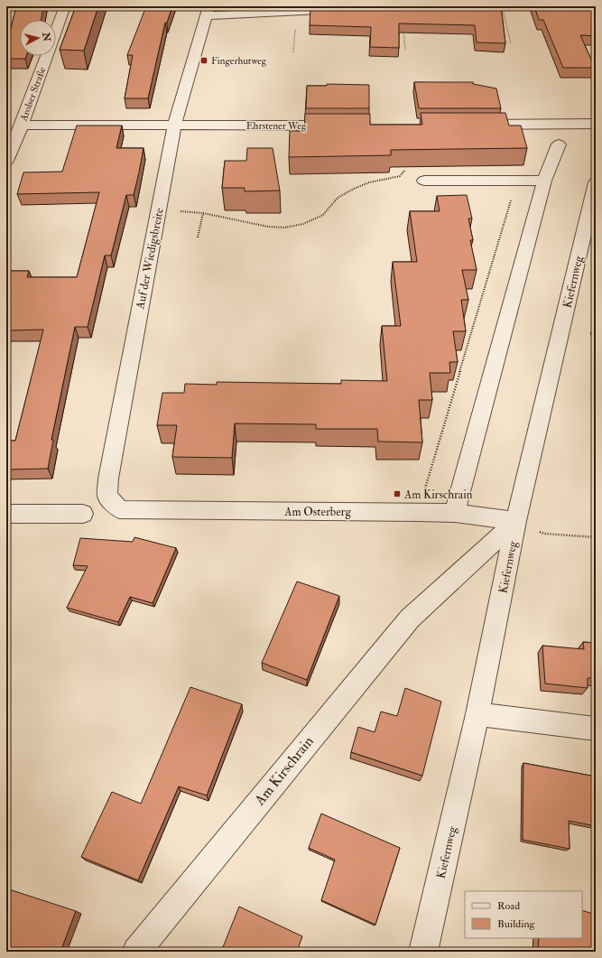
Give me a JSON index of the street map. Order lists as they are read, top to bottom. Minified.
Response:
{"streets":{"street":["Arolser Straße","Ehrstener Weg","Auf der Wiedigsbreite","Kiefernweg","Am Osterberg","Am Kirschrain"]},"crossings":[["Arolser Straße","Ehrstener Weg"],["Ehrstener Weg","Auf der Wiedigsbreite"],["Auf der Wiedigsbreite","Am Osterberg"],["Kiefernweg","Am Osterberg"],["Kiefernweg","Am Kirschrain"],["Am Osterberg","Am Kirschrain"]],"places":{"transit":["Fingerhutweg","Am Kirschrain"]},"legend":["Road","Building"],"north":"right"}
